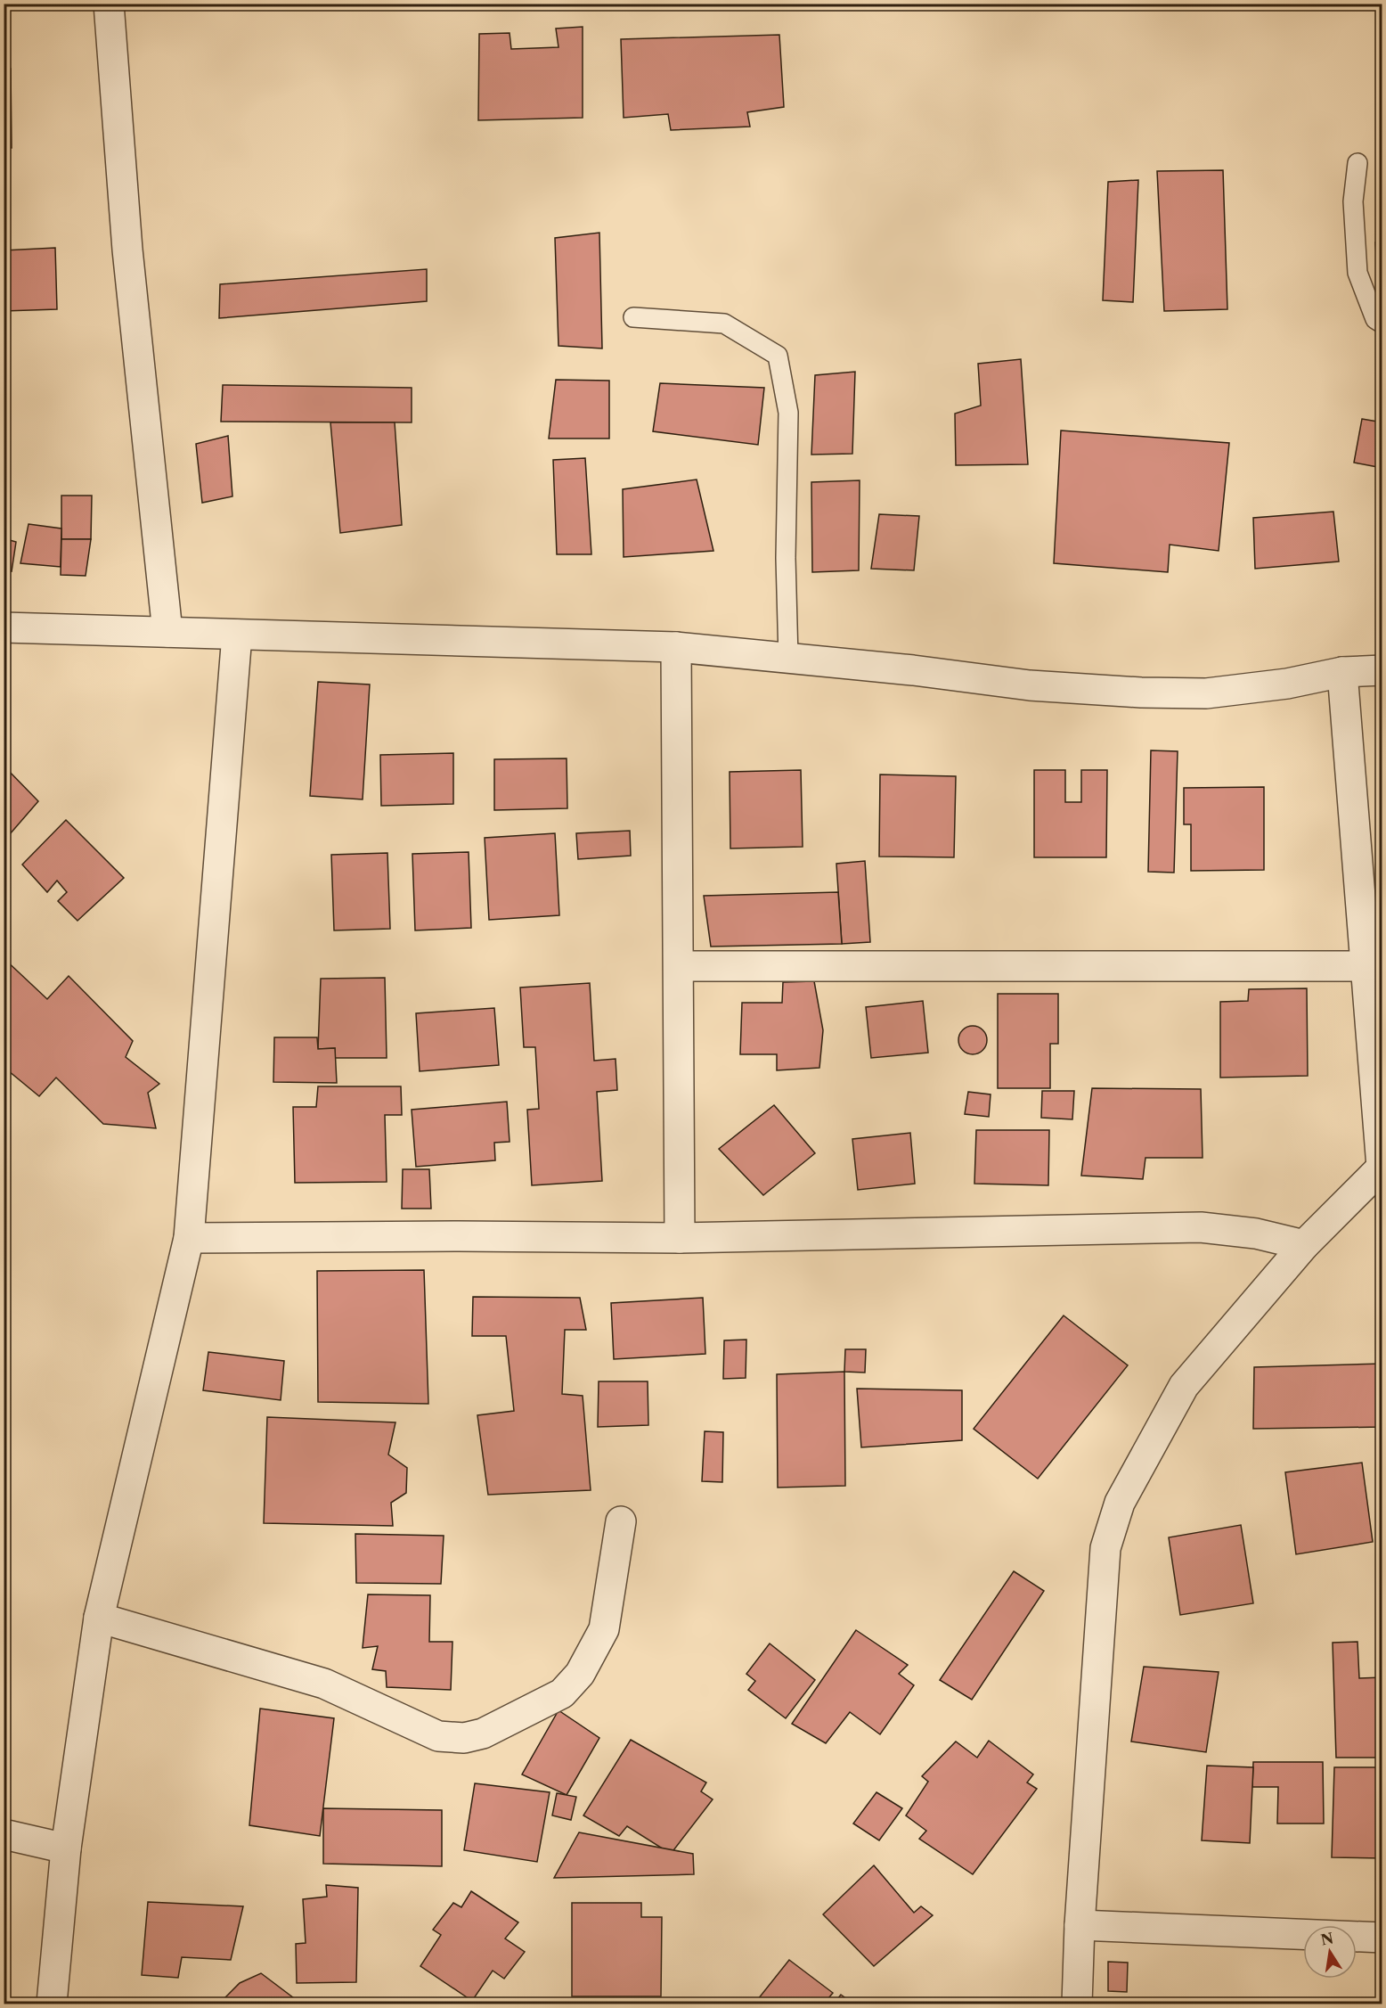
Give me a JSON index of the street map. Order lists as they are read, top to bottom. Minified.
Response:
{"north":"top"}
